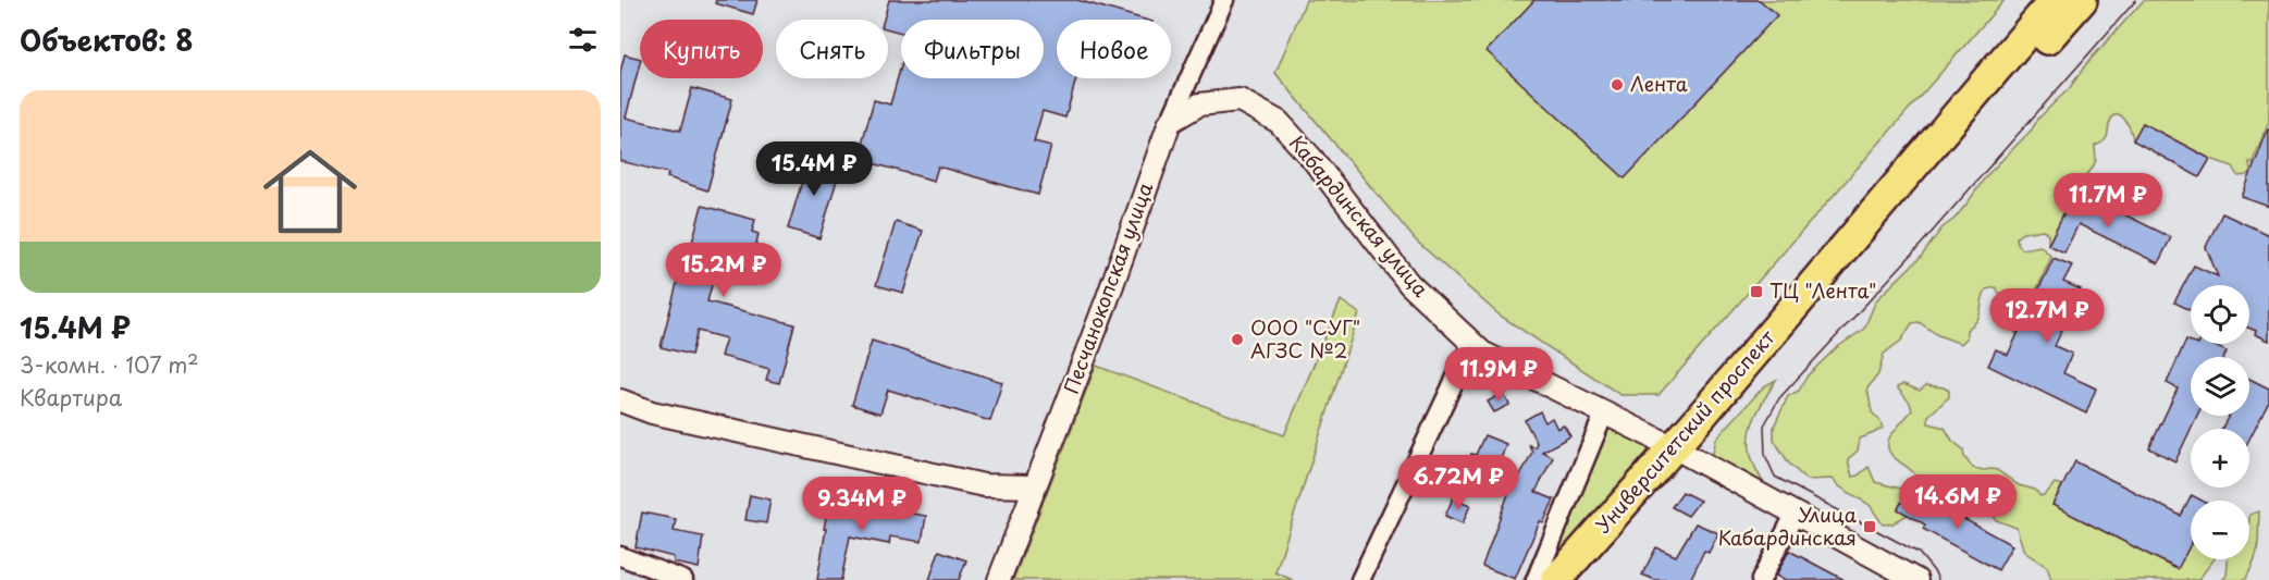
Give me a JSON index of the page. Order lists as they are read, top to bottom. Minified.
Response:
{"streets":{"highway":["Университетский проспект"],"street":["Кабардинская улица","Песчанокопская улица"]},"crossings":[["Кабардинская улица","Песчанокопская улица"],["Кабардинская улица","Университетский проспект"]],"places":{"other":["Лента","ООО \"СУГ\" АГЗС №2"],"transit":["ТЦ \"Лента\"","Улица Кабардинская"]},"page":{"heading":"Объектов: 8","chip":["Купить","Снять","Фильтры","Новое"],"list":[{"name":"15.4M ₽","note":"3-комн. · 107 m² · Квартира"}],"price":["15.4M ₽","11.7M ₽","15.2M ₽","12.7M ₽","11.9M ₽","6.72M ₽","14.6M ₽","9.34M ₽"],"map_buttons":["+","−"]}}
